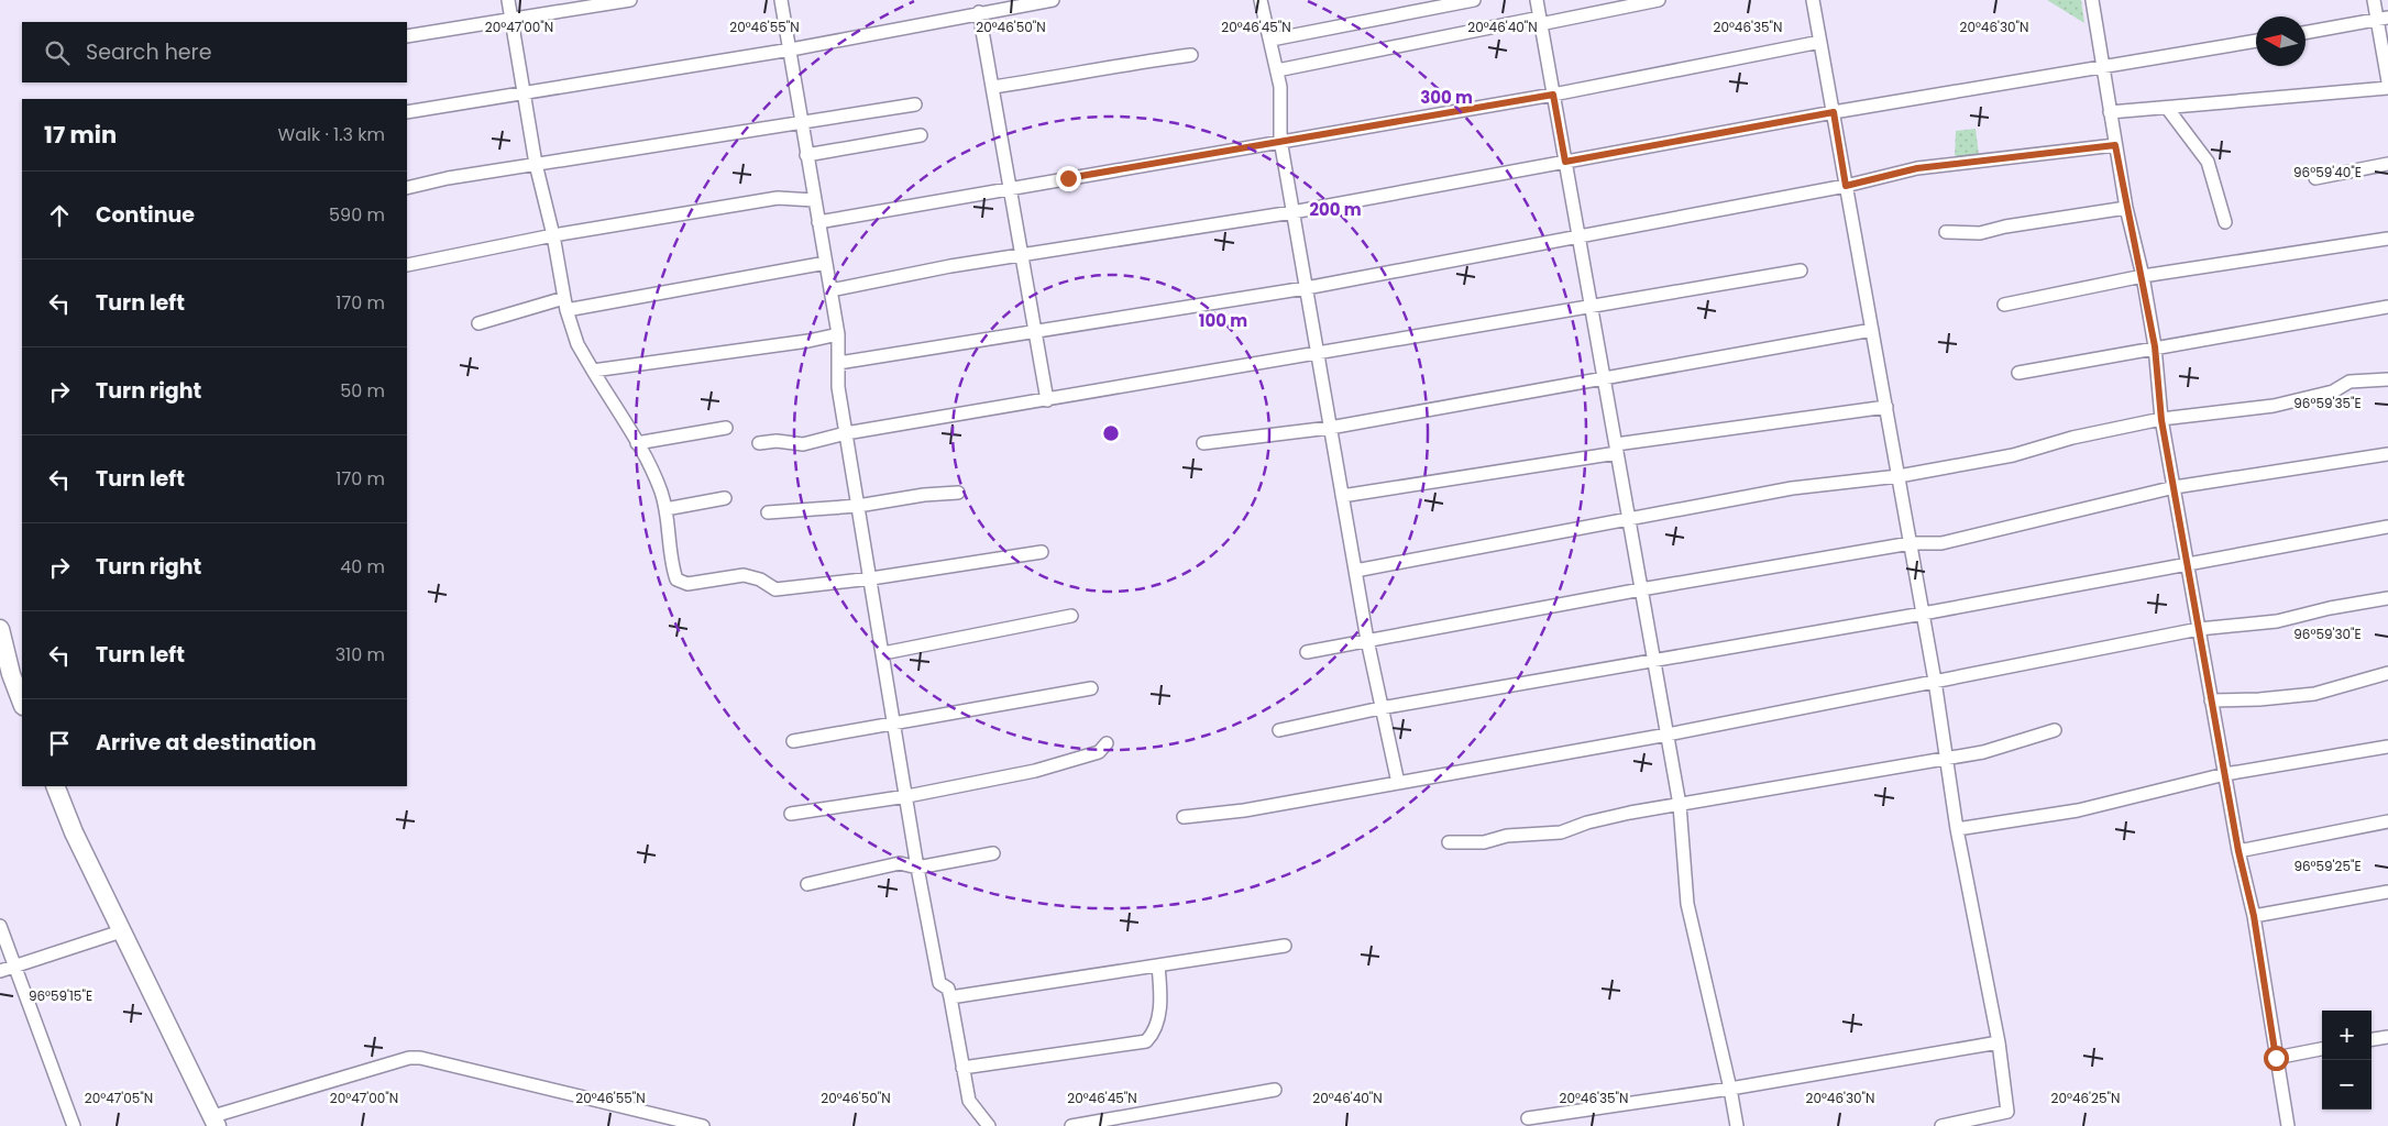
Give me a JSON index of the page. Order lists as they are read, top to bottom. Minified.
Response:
{"north":"left","page":{"search":"Search here","heading":["17 min","Walk · 1.3 km"],"list":[["Continue","590 m"],["Turn left","170 m"],["Turn right","50 m"],["Turn left","170 m"],["Turn right","40 m"],["Turn left","310 m"],"Arrive at destination"],"map_buttons":["+","−"]},"coordinates":["20°47'00\"N","20°46'55\"N","20°46'50\"N","20°46'45\"N","20°46'40\"N","20°46'35\"N","20°46'30\"N","96°59'40\"E","96°59'35\"E","96°59'30\"E","96°59'25\"E","96°59'15\"E","20°47'05\"N","20°46'25\"N"],"rings":["300 m","200 m","100 m"]}
